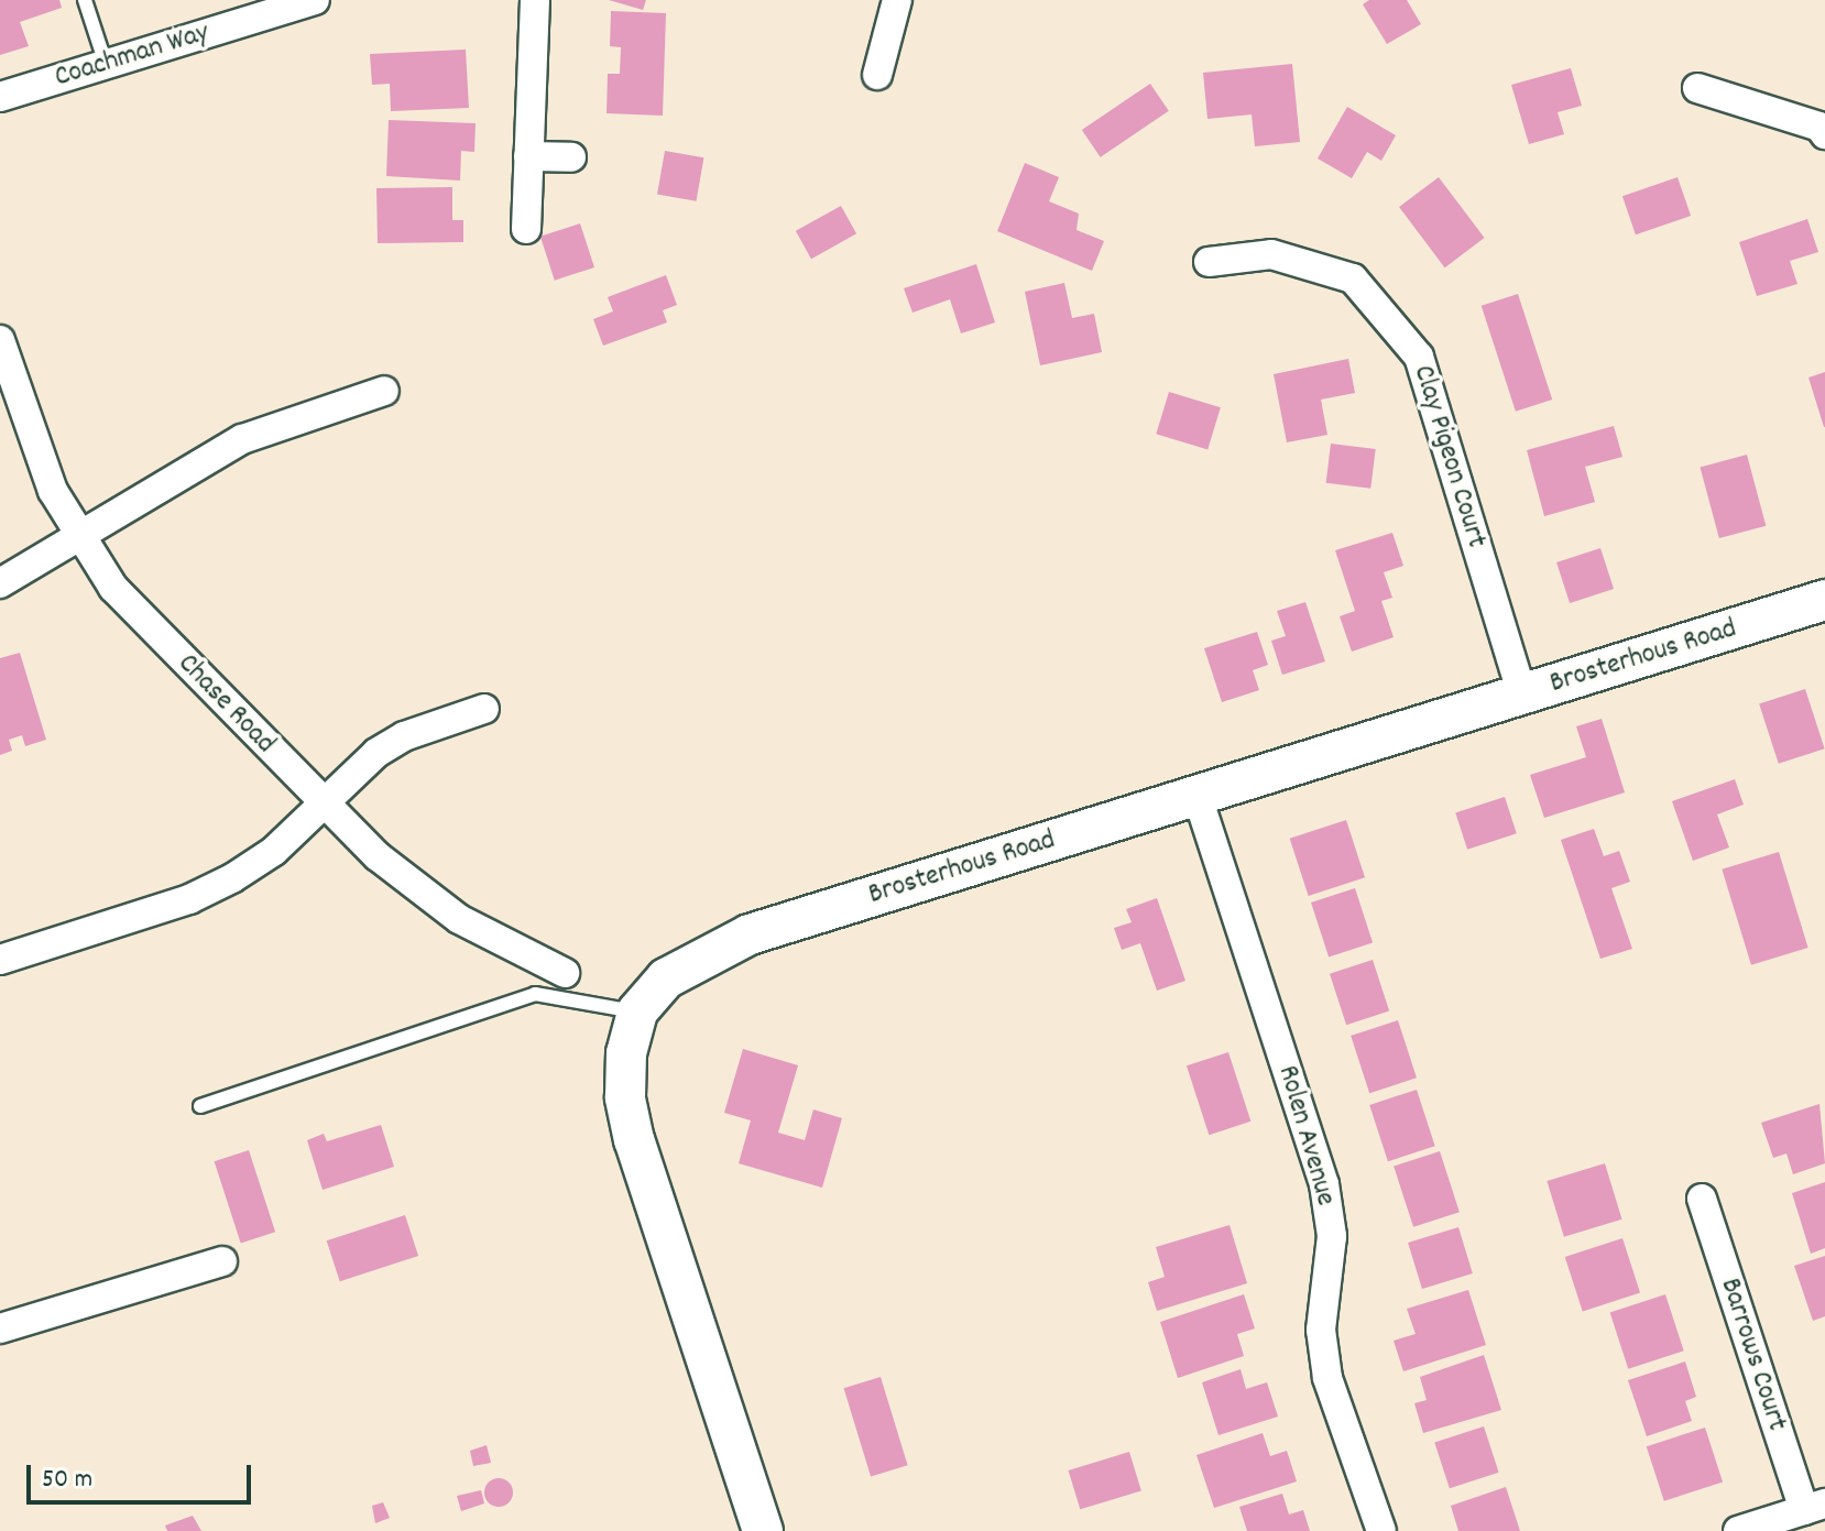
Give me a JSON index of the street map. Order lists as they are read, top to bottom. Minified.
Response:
{"streets":{"street":["Coachman Way","Clay Pigeon Court","Brosterhous Road","Chase Road","Rolen Avenue","Barrows Court"]},"crossings":[["Clay Pigeon Court","Brosterhous Road"],["Brosterhous Road","Rolen Avenue"]],"scale_bar":"50 m"}
